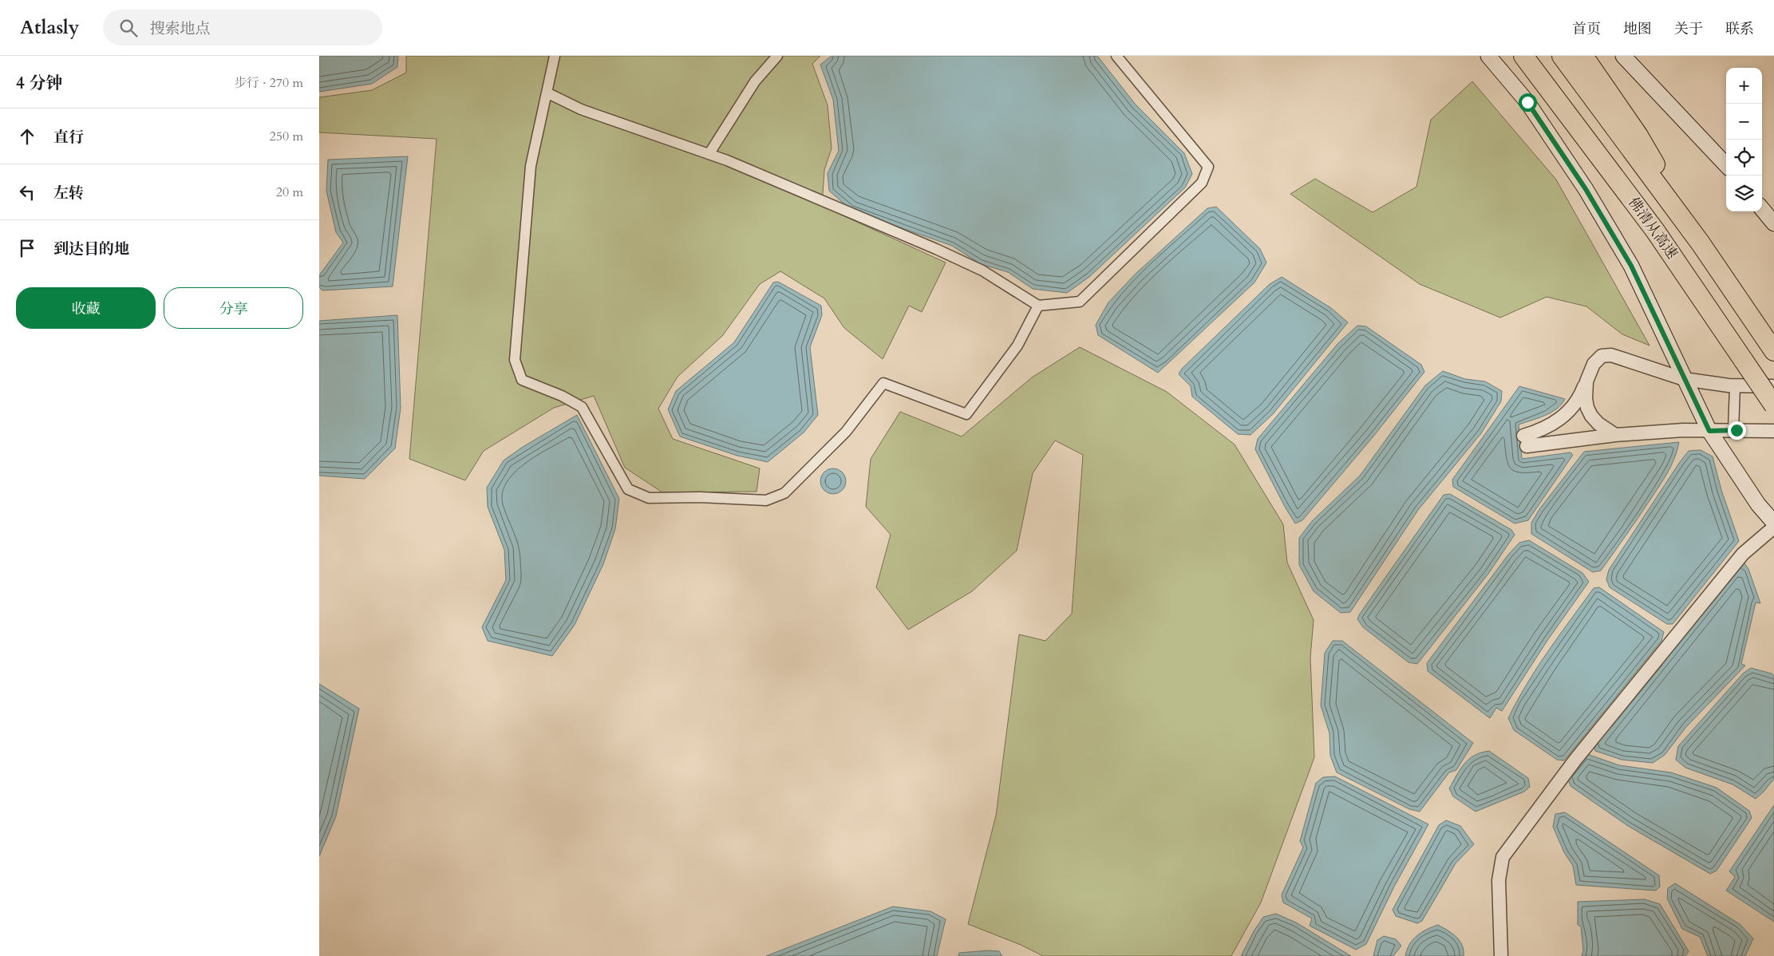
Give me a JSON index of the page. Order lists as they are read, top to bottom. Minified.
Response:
{"streets":{"highway":["佛清从高速"]},"page":{"header":"Atlasly","search":"搜索地点","nav":["首页","地图","关于","联系"],"heading":["4 分钟","步行 · 270 m"],"map_buttons":["+","−"],"list":[["直行","250 m"],["左转","20 m"],"到达目的地"],"buttons":["收藏","分享"]}}
